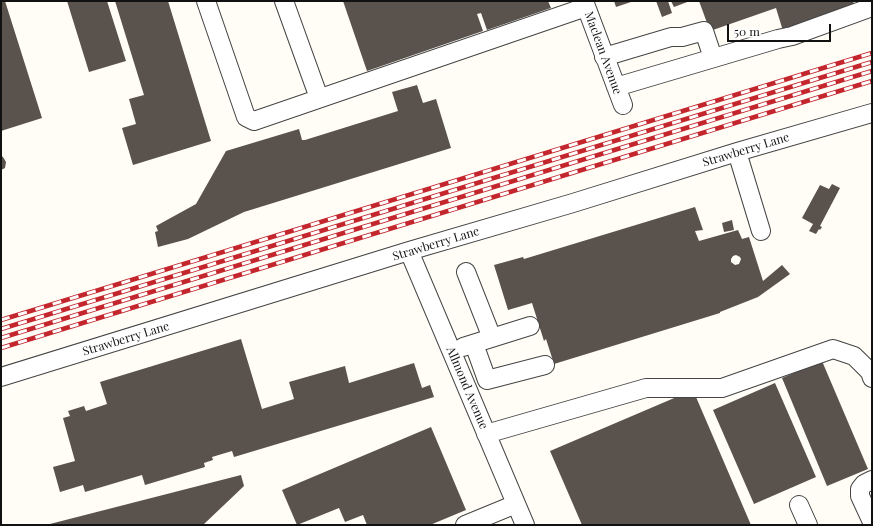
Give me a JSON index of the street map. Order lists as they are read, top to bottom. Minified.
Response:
{"streets":{"street":["Maclean Avenue","Strawberry Lane","Allmond Avenue"]},"crossings":[["Strawberry Lane","Allmond Avenue"]],"scale_bar":"50 m"}
